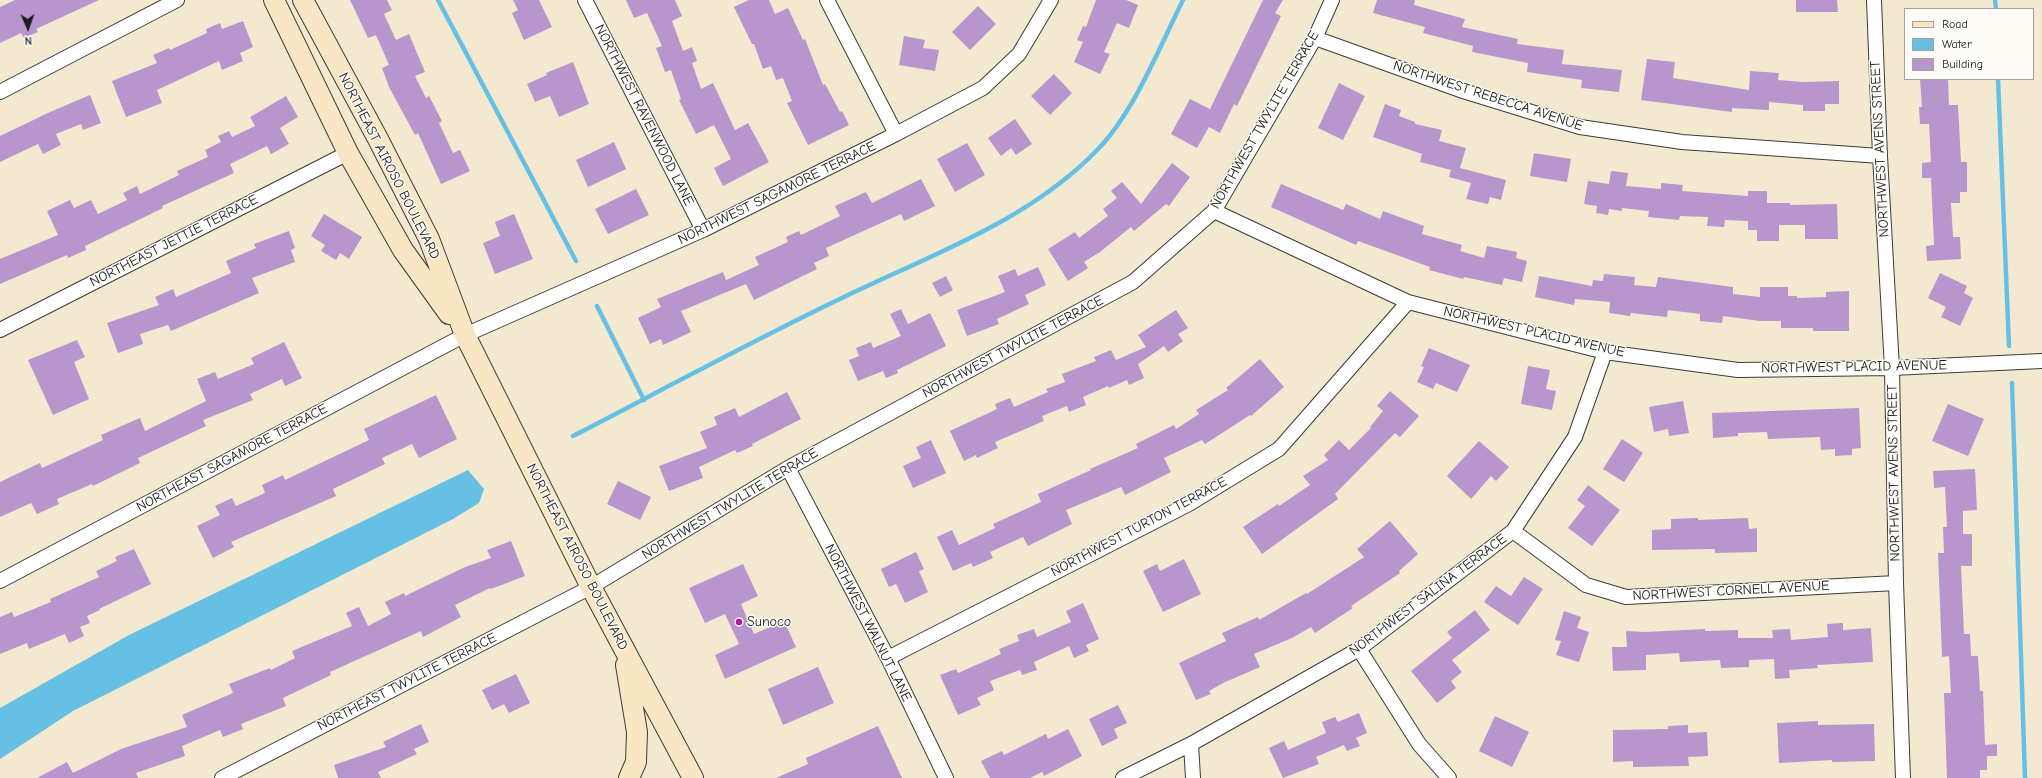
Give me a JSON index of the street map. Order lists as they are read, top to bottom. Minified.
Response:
{"streets":{"main road":["NORTHEAST AIROSO BOULEVARD"],"street":["NORTHWEST REBECCA AVENUE","NORTHWEST RAVENWOOD LANE","NORTHWEST TWYLITE TERRACE","NORTHWEST AVENS STREET","NORTHWEST SAGAMORE TERRACE","NORTHEAST JETTIE TERRACE","NORTHWEST PLACID AVENUE","NORTHEAST SAGAMORE TERRACE","NORTHWEST TURTON TERRACE","NORTHWEST CORNELL AVENUE","NORTHWEST SALINA TERRACE","NORTHWEST WALNUT LANE","NORTHEAST TWYLITE TERRACE"]},"crossings":[["NORTHWEST REBECCA AVENUE","NORTHWEST TWYLITE TERRACE"],["NORTHWEST REBECCA AVENUE","NORTHWEST AVENS STREET"],["NORTHWEST RAVENWOOD LANE","NORTHWEST SAGAMORE TERRACE"],["NORTHWEST TWYLITE TERRACE","NORTHEAST AIROSO BOULEVARD"],["NORTHWEST TWYLITE TERRACE","NORTHWEST PLACID AVENUE"],["NORTHWEST TWYLITE TERRACE","NORTHWEST WALNUT LANE"],["NORTHWEST TWYLITE TERRACE","NORTHEAST TWYLITE TERRACE"],["NORTHWEST AVENS STREET","NORTHWEST PLACID AVENUE"],["NORTHWEST AVENS STREET","NORTHWEST CORNELL AVENUE"],["NORTHEAST AIROSO BOULEVARD","NORTHWEST SAGAMORE TERRACE"],["NORTHEAST AIROSO BOULEVARD","NORTHEAST JETTIE TERRACE"],["NORTHEAST AIROSO BOULEVARD","NORTHEAST SAGAMORE TERRACE"],["NORTHEAST AIROSO BOULEVARD","NORTHEAST TWYLITE TERRACE"],["NORTHWEST SAGAMORE TERRACE","NORTHEAST SAGAMORE TERRACE"],["NORTHWEST PLACID AVENUE","NORTHWEST TURTON TERRACE"],["NORTHWEST PLACID AVENUE","NORTHWEST SALINA TERRACE"],["NORTHWEST TURTON TERRACE","NORTHWEST WALNUT LANE"],["NORTHWEST CORNELL AVENUE","NORTHWEST SALINA TERRACE"]],"places":["Sunoco"],"legend":["Road","Water","Building"],"north":"bottom"}
